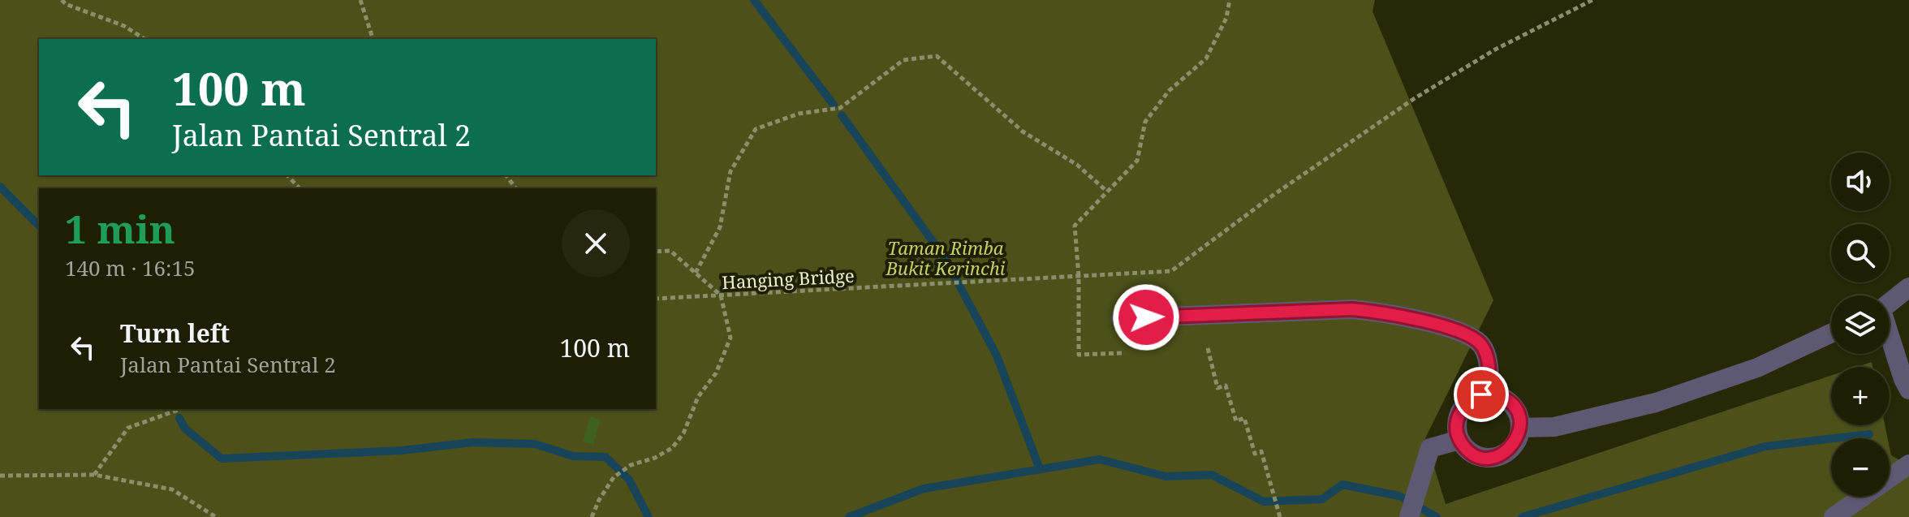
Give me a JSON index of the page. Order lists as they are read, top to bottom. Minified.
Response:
{"streets":{"path":["Hanging Bridge"]},"parks":["Taman Rimba Bukit Kerinchi"],"page":{"turn":["100 m","Jalan Pantai Sentral 2"],"map_buttons":["+","−"],"heading":["1 min","140 m · 16:15"],"list":[{"name":"Turn left","note":"Jalan Pantai Sentral 2","value":"100 m"}]}}
